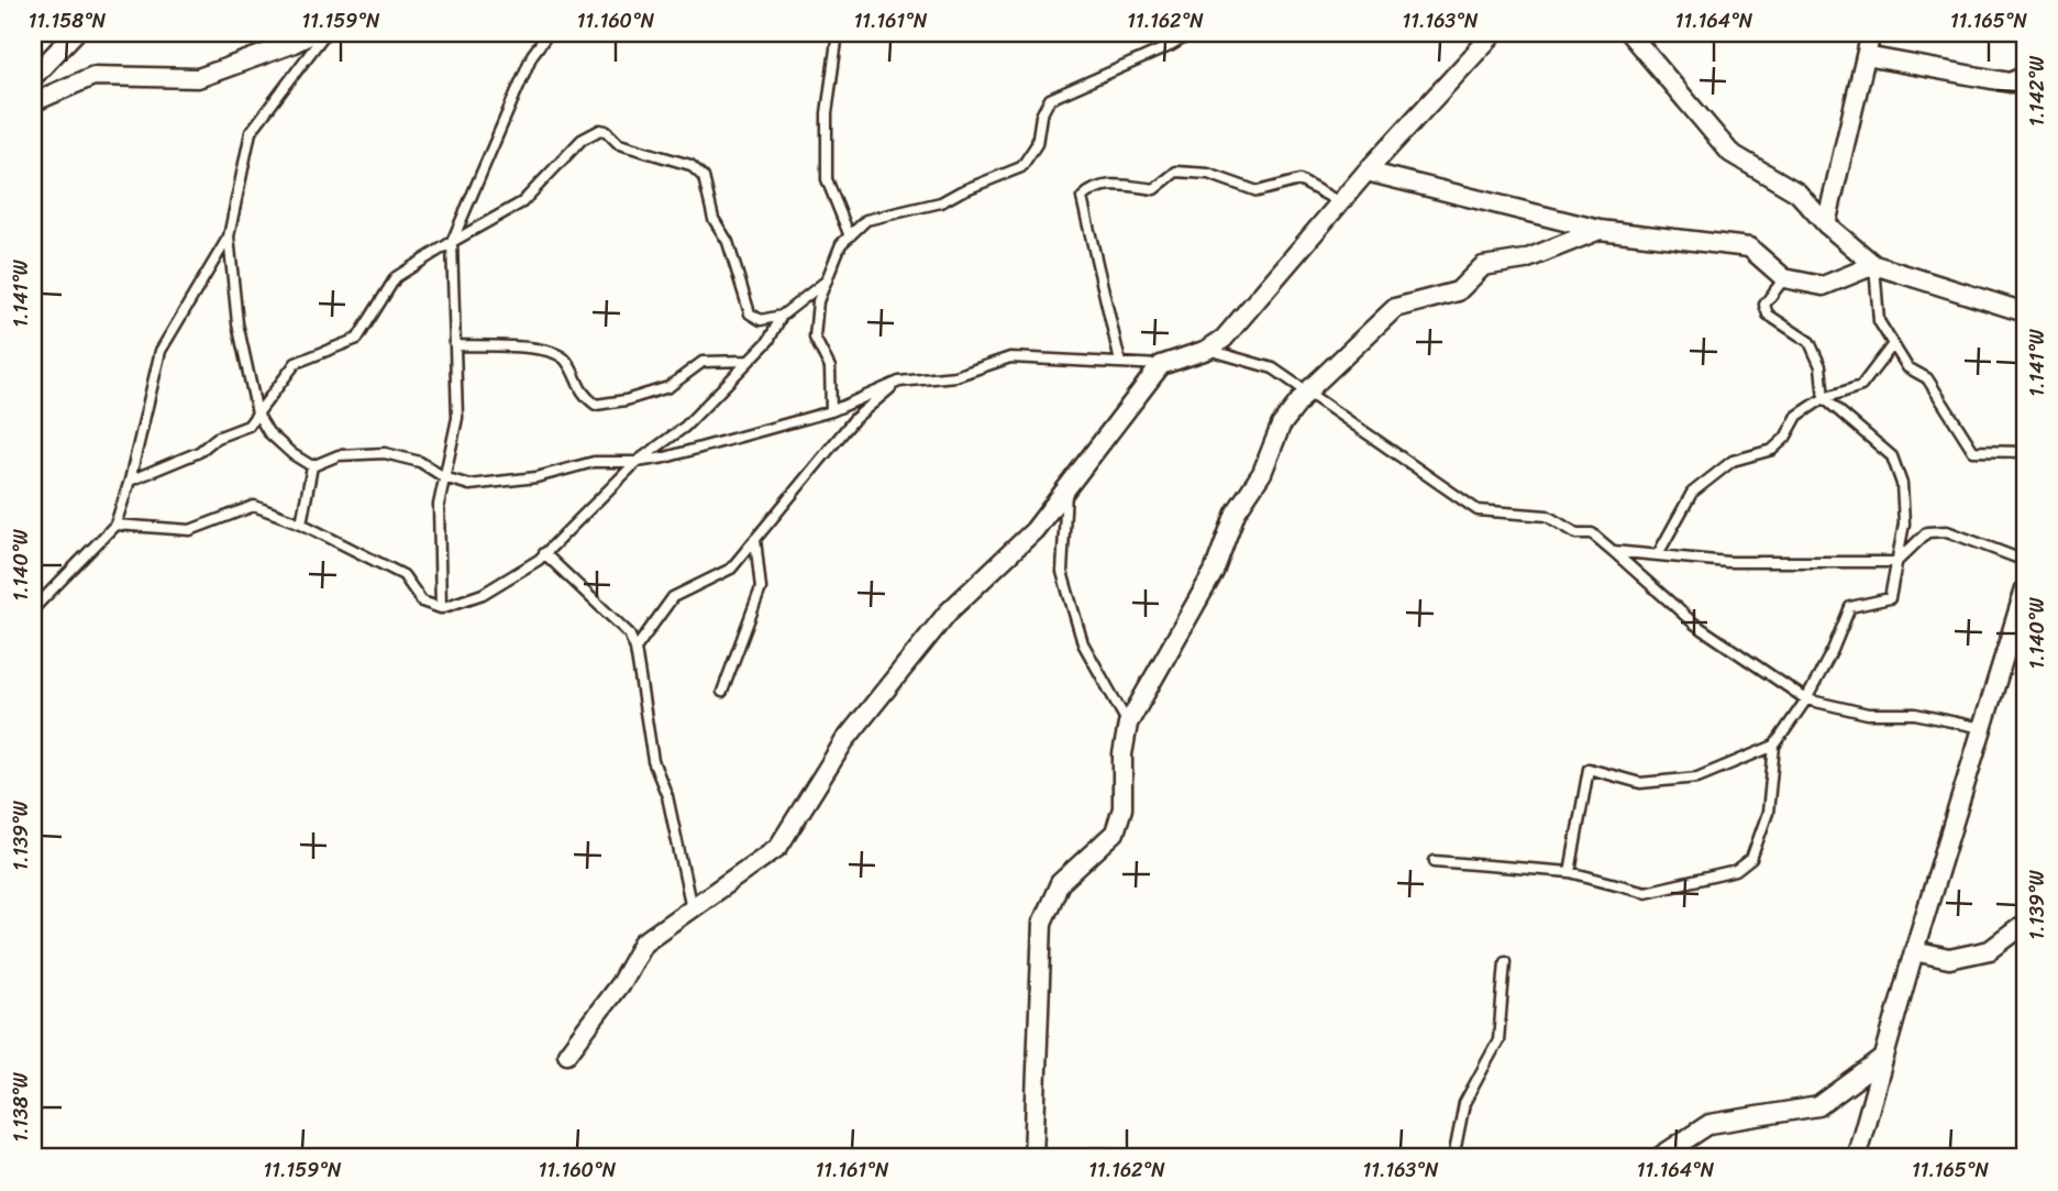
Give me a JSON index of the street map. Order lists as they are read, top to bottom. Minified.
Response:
{"coordinates":["11.158°N","11.159°N","11.160°N","11.161°N","11.162°N","11.163°N","11.164°N","11.165°N","1.142°W","1.141°W","1.140°W","1.139°W","1.138°W"]}
